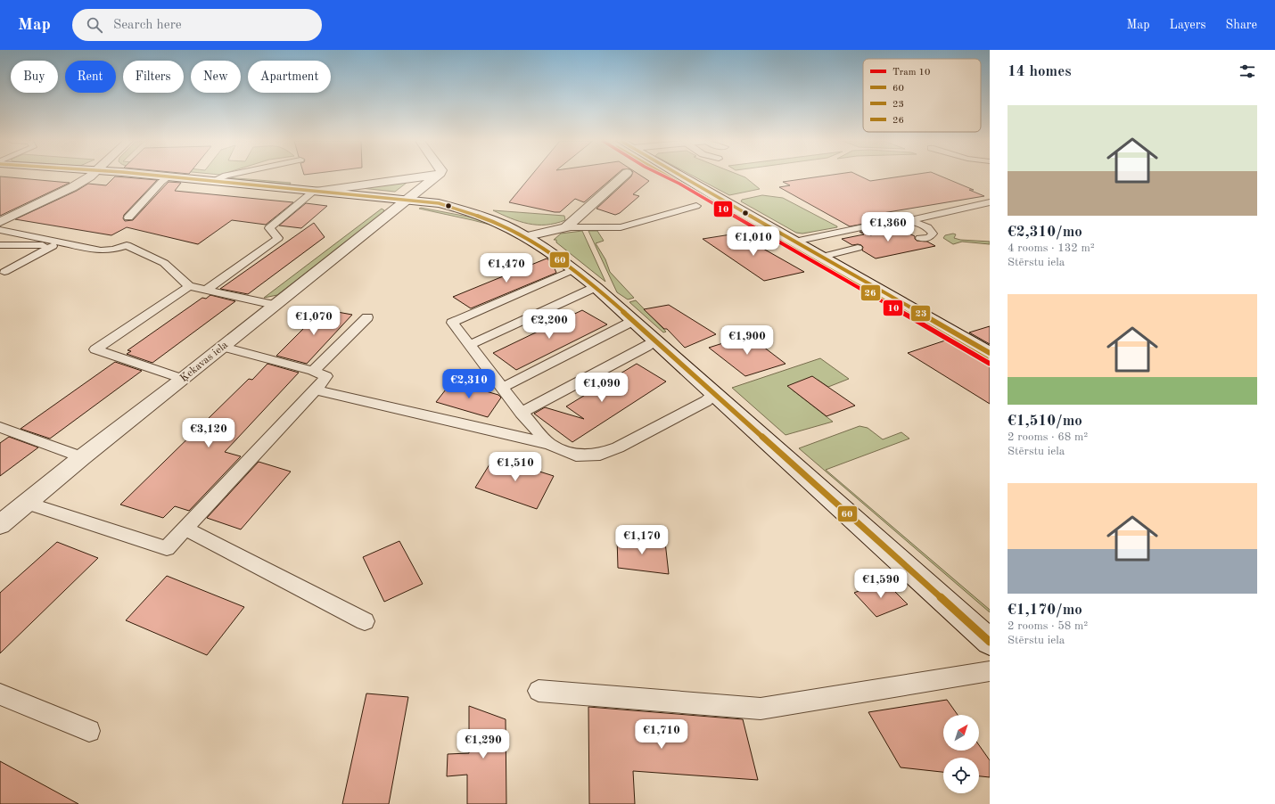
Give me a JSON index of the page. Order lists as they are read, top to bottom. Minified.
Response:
{"streets":{"street":["Ķekavas iela"]},"lines":["tram line 10","transit line 60","transit line 23","transit line 26"],"legend":["Tram 10","60","23","26"],"north":"top right","page":{"header":"Map","search":"Search here","nav":["Map","Layers","Share"],"heading":"14 homes","chip":["Buy","Rent","Filters","New","Apartment"],"list":[{"name":"€2,310/mo","note":"4 rooms · 132 m² · Stērstu iela"},{"name":"€1,510/mo","note":"2 rooms · 68 m² · Stērstu iela"},{"name":"€1,170/mo","note":"2 rooms · 58 m² · Stērstu iela"}],"price":["€1,360","€1,010","€1,470","€1,070","€2,200","€1,900","€2,310","€1,090","€3,120","€1,510","€1,170","€1,590","€1,710","€1,290"]}}
